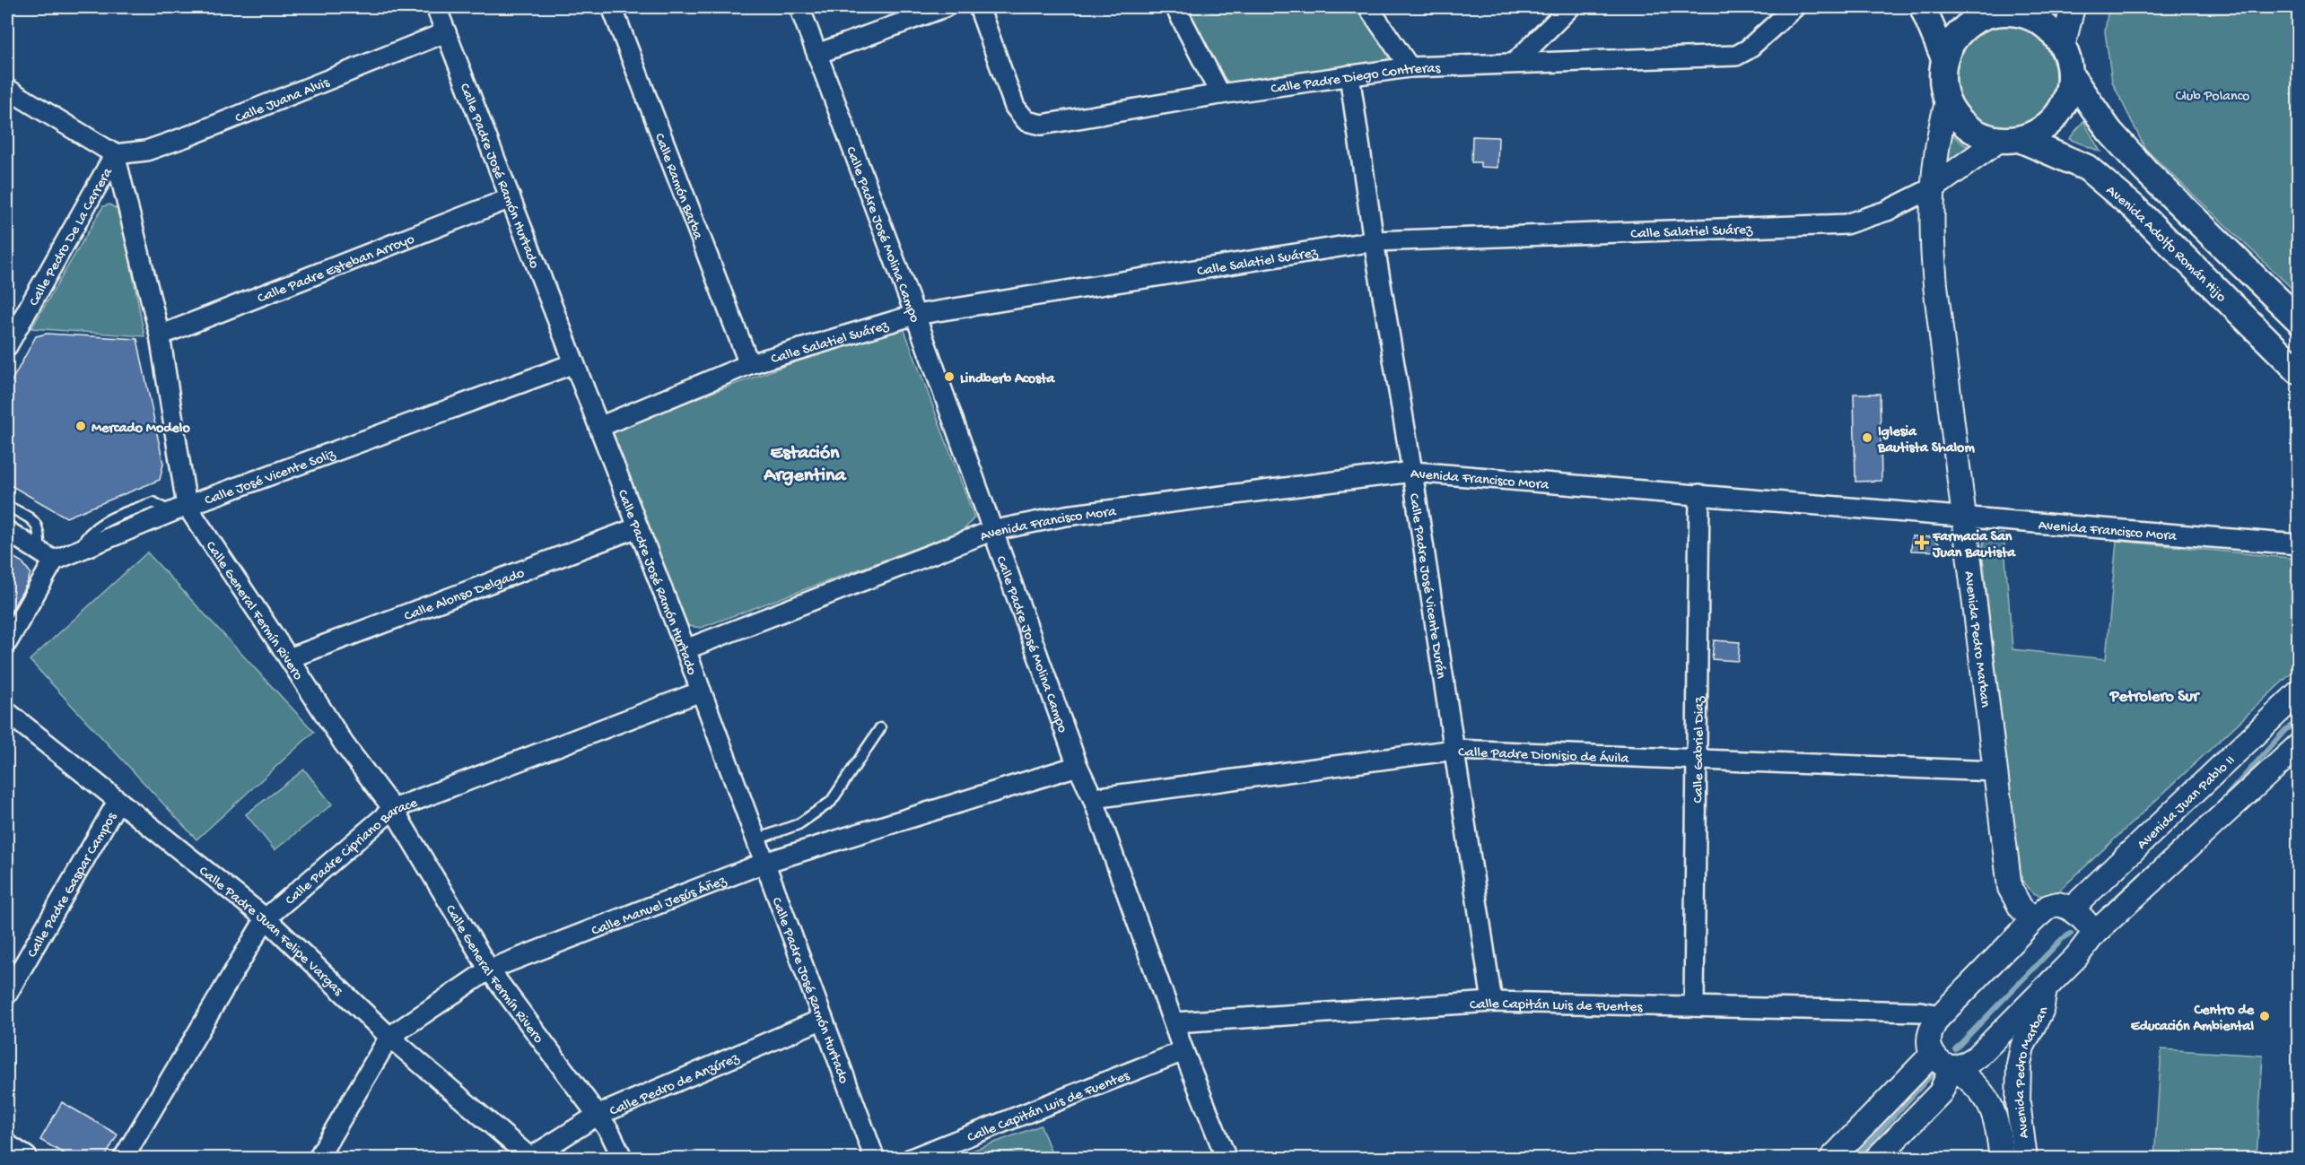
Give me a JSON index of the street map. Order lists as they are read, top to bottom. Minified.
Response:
{"streets":{"main road":["Avenida Adolfo Román Hijo"],"street":["Calle Padre Diego Contreras","Calle Juana Alvis","Calle Padre José Ramón Hurtado","Calle Ramón Barba","Calle Salatiel Suárez","Calle Padre José Molina Campo","Calle Pedro De La Carrera","Calle Padre Esteban Arroyo","Calle José Vicente Soliz","Avenida Francisco Mora","Calle Padre José Vicente Durán","Calle Alonso Delgado","Calle General Fermín Rivero","Avenida Pedro Marban","Calle Gabriel Diaz","Calle Padre Dionisio de Ávila","Avenida Juan Pablo II","Calle Padre Cipriano Barace","Calle Padre Gaspar Campos","Calle Manuel Jesús Áñez","Calle Padre Juan Felipe Vargas","Calle Capitán Luis de Fuentes","Calle Pedro de Anzúrez"]},"crossings":[["Calle Padre Diego Contreras","Calle Padre José Vicente Durán"],["Calle Juana Alvis","Calle Padre José Ramón Hurtado"],["Calle Juana Alvis","Calle Pedro De La Carrera"],["Calle Juana Alvis","Calle General Fermín Rivero"],["Calle Padre José Ramón Hurtado","Calle Salatiel Suárez"],["Calle Padre José Ramón Hurtado","Calle Padre Esteban Arroyo"],["Calle Padre José Ramón Hurtado","Calle José Vicente Soliz"],["Calle Padre José Ramón Hurtado","Avenida Francisco Mora"],["Calle Padre José Ramón Hurtado","Calle Alonso Delgado"],["Calle Padre José Ramón Hurtado","Calle Padre Cipriano Barace"],["Calle Padre José Ramón Hurtado","Calle Manuel Jesús Áñez"],["Calle Padre José Ramón Hurtado","Calle Pedro de Anzúrez"],["Calle Ramón Barba","Calle Salatiel Suárez"],["Calle Salatiel Suárez","Calle Padre José Molina Campo"],["Calle Salatiel Suárez","Calle Padre José Vicente Durán"],["Calle Salatiel Suárez","Avenida Pedro Marban"],["Calle Padre José Molina Campo","Avenida Francisco Mora"],["Calle Padre José Molina Campo","Calle Padre Dionisio de Ávila"],["Calle Padre José Molina Campo","Calle Manuel Jesús Áñez"],["Calle Padre José Molina Campo","Calle Capitán Luis de Fuentes"],["Calle Pedro De La Carrera","Calle General Fermín Rivero"],["Avenida Adolfo Román Hijo","Avenida Pedro Marban"],["Calle Padre Esteban Arroyo","Calle General Fermín Rivero"],["Calle José Vicente Soliz","Calle General Fermín Rivero"],["Avenida Francisco Mora","Calle Padre José Vicente Durán"],["Avenida Francisco Mora","Avenida Pedro Marban"],["Avenida Francisco Mora","Calle Gabriel Diaz"],["Calle Padre José Vicente Durán","Calle Padre Dionisio de Ávila"],["Calle Padre José Vicente Durán","Calle Capitán Luis de Fuentes"],["Calle Alonso Delgado","Calle General Fermín Rivero"],["Calle General Fermín Rivero","Calle Padre Cipriano Barace"],["Calle General Fermín Rivero","Calle Manuel Jesús Áñez"],["Calle General Fermín Rivero","Calle Pedro de Anzúrez"],["Avenida Pedro Marban","Calle Padre Dionisio de Ávila"],["Calle Gabriel Diaz","Calle Padre Dionisio de Ávila"],["Calle Gabriel Diaz","Calle Capitán Luis de Fuentes"],["Calle Padre Cipriano Barace","Calle Padre Juan Felipe Vargas"],["Calle Padre Gaspar Campos","Calle Padre Juan Felipe Vargas"],["Calle Manuel Jesús Áñez","Calle Padre Juan Felipe Vargas"],["Calle Padre Juan Felipe Vargas","Calle Pedro de Anzúrez"]],"districts":["Estación Argentina","Petrolero Sur"],"parks":["Club Polanco"],"places":{"other":["Lindberb Acosta","Mercado Modelo","Iglesia Bautista Shalom","Centro de Educación Ambiental"],"health":["Farmacia San Juan Bautista"]}}
